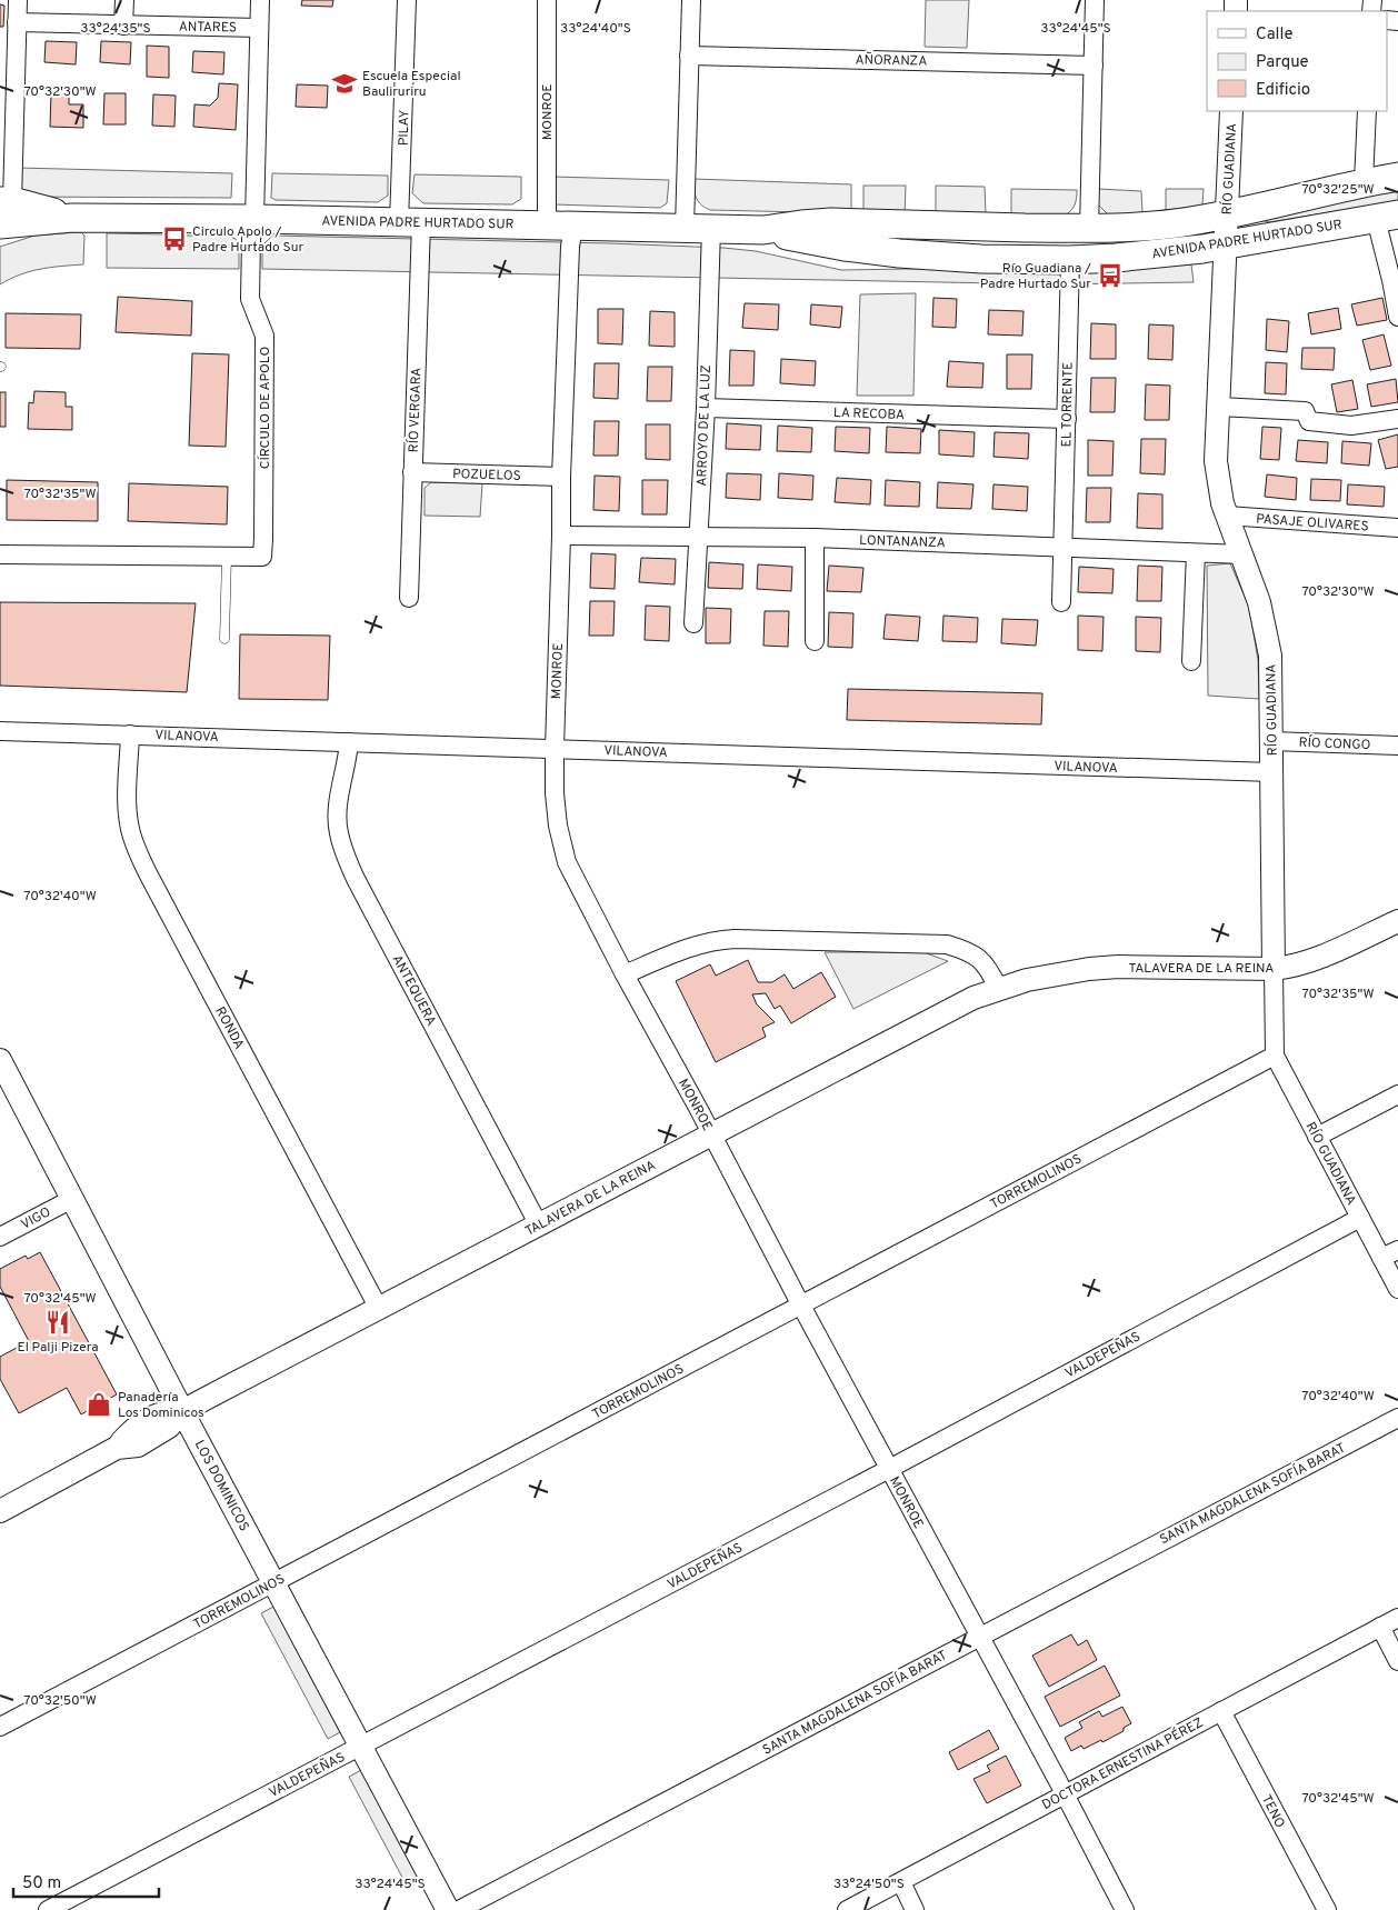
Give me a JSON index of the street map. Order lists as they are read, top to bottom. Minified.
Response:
{"streets":{"main road":["AVENIDA PADRE HURTADO SUR"],"street":["ANTARES","AÑORANZA","MONROE","PILAY","RÍO GUADIANA","EL TORRENTE","CÍRCULO DE APOLO","RÍO VERGARA","LA RECOBA","ARROYO DE LA LUZ","POZUELOS","PASAJE OLIVARES","LONTANANZA","VILANOVA","RÍO CONGO","TALAVERA DE LA REINA","ANTEQUERA","RONDA","TORREMOLINOS","VIGO","VALDEPEÑAS","LOS DOMINICOS","SANTA MAGDALENA SOFÍA BARAT","DOCTORA ERNESTINA PÉREZ","TENO"]},"crossings":[["ANTARES","CÍRCULO DE APOLO"],["AÑORANZA","ARROYO DE LA LUZ"],["MONROE","AVENIDA PADRE HURTADO SUR"],["MONROE","POZUELOS"],["MONROE","LONTANANZA"],["MONROE","VILANOVA"],["MONROE","TALAVERA DE LA REINA"],["MONROE","TORREMOLINOS"],["MONROE","VALDEPEÑAS"],["MONROE","SANTA MAGDALENA SOFÍA BARAT"],["MONROE","DOCTORA ERNESTINA PÉREZ"],["PILAY","AVENIDA PADRE HURTADO SUR"],["PILAY","RÍO VERGARA"],["RÍO GUADIANA","AVENIDA PADRE HURTADO SUR"],["RÍO GUADIANA","PASAJE OLIVARES"],["RÍO GUADIANA","LONTANANZA"],["RÍO GUADIANA","VILANOVA"],["RÍO GUADIANA","RÍO CONGO"],["RÍO GUADIANA","TALAVERA DE LA REINA"],["RÍO GUADIANA","TORREMOLINOS"],["RÍO GUADIANA","VALDEPEÑAS"],["AVENIDA PADRE HURTADO SUR","EL TORRENTE"],["AVENIDA PADRE HURTADO SUR","CÍRCULO DE APOLO"],["AVENIDA PADRE HURTADO SUR","RÍO VERGARA"],["AVENIDA PADRE HURTADO SUR","ARROYO DE LA LUZ"],["EL TORRENTE","LA RECOBA"],["EL TORRENTE","LONTANANZA"],["RÍO VERGARA","POZUELOS"],["LA RECOBA","ARROYO DE LA LUZ"],["ARROYO DE LA LUZ","LONTANANZA"],["VILANOVA","ANTEQUERA"],["VILANOVA","RONDA"],["TALAVERA DE LA REINA","ANTEQUERA"],["TALAVERA DE LA REINA","RONDA"],["TALAVERA DE LA REINA","LOS DOMINICOS"],["TORREMOLINOS","LOS DOMINICOS"],["VIGO","LOS DOMINICOS"],["VALDEPEÑAS","LOS DOMINICOS"],["DOCTORA ERNESTINA PÉREZ","TENO"]],"places":{"school or university":["Escuela Especial Bauliruriru"],"bus stop":["Circulo Apolo / Padre Hurtado Sur","Río Guadiana / Padre Hurtado Sur"],"restaurant":["El Palji Pizera"],"shop":["Panadería Los Dominicos"]},"legend":["Calle","Parque","Edificio"],"scale_bar":"50 m","coordinates":["33°24'40\"S","33°24'35\"S","33°24'45\"S","70°32'30\"W","70°32'25\"W","70°32'35\"W","70°32'40\"W","70°32'45\"W","70°32'50\"W","33°24'50\"S"]}
